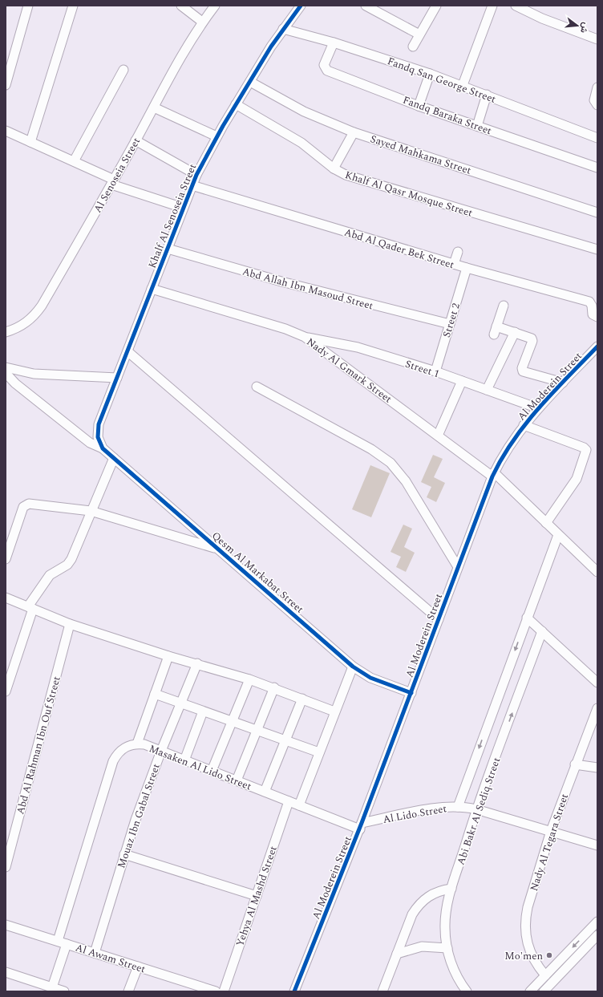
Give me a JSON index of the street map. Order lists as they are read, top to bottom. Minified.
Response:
{"streets":{"street":["Fandq San George Street","Fandq Baraka Street","Sayed Mahkama Street","Al Senoseia Street","Khalf Al Qasr Mosque Street","Khalf Al Senoseia Street","Abd Al Qader Bek Street","Abd Allah Ibn Masoud Street","Street 2","Street 1","Nady Al Gmark Street","Al Moderein Street","Qesm Al Markabat Street","Abd Al Rahman Ibn Ouf Street","Masaken Al Lido Street","Abi Bakr Al Sediq Street","Al Lido Street","Mouaz Ibn Gabal Street","Nady Al Tegara Street","Yehya Al Mashd Street","Al Awam Street"]},"crossings":[["Fandq San George Street","Fandq Baraka Street"],["Fandq San George Street","Khalf Al Senoseia Street"],["Sayed Mahkama Street","Khalf Al Senoseia Street"],["Khalf Al Qasr Mosque Street","Khalf Al Senoseia Street"],["Khalf Al Senoseia Street","Abd Al Qader Bek Street"],["Khalf Al Senoseia Street","Abd Allah Ibn Masoud Street"],["Khalf Al Senoseia Street","Nady Al Gmark Street"],["Khalf Al Senoseia Street","Qesm Al Markabat Street"],["Abd Al Qader Bek Street","Street 2"],["Abd Allah Ibn Masoud Street","Street 2"],["Street 2","Street 1"],["Street 1","Nady Al Gmark Street"],["Street 1","Al Moderein Street"],["Nady Al Gmark Street","Al Moderein Street"],["Nady Al Gmark Street","Abi Bakr Al Sediq Street"],["Al Moderein Street","Qesm Al Markabat Street"],["Al Moderein Street","Masaken Al Lido Street"],["Al Moderein Street","Al Lido Street"],["Masaken Al Lido Street","Al Lido Street"],["Masaken Al Lido Street","Mouaz Ibn Gabal Street"],["Masaken Al Lido Street","Yehya Al Mashd Street"],["Masaken Al Lido Street","Al Awam Street"],["Abi Bakr Al Sediq Street","Al Lido Street"],["Al Lido Street","Nady Al Tegara Street"],["Mouaz Ibn Gabal Street","Al Awam Street"]],"places":["Mo'men"],"north":"right"}
